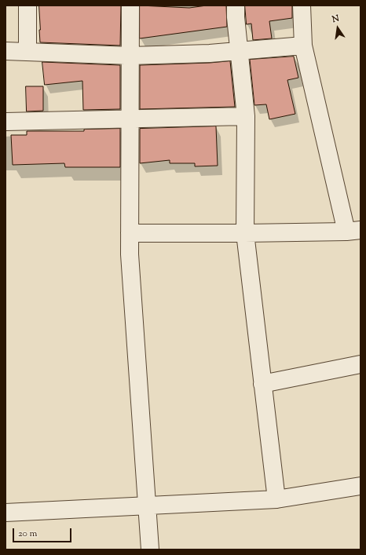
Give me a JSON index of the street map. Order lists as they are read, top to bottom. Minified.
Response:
{"scale_bar":"20 m","north":"top"}
